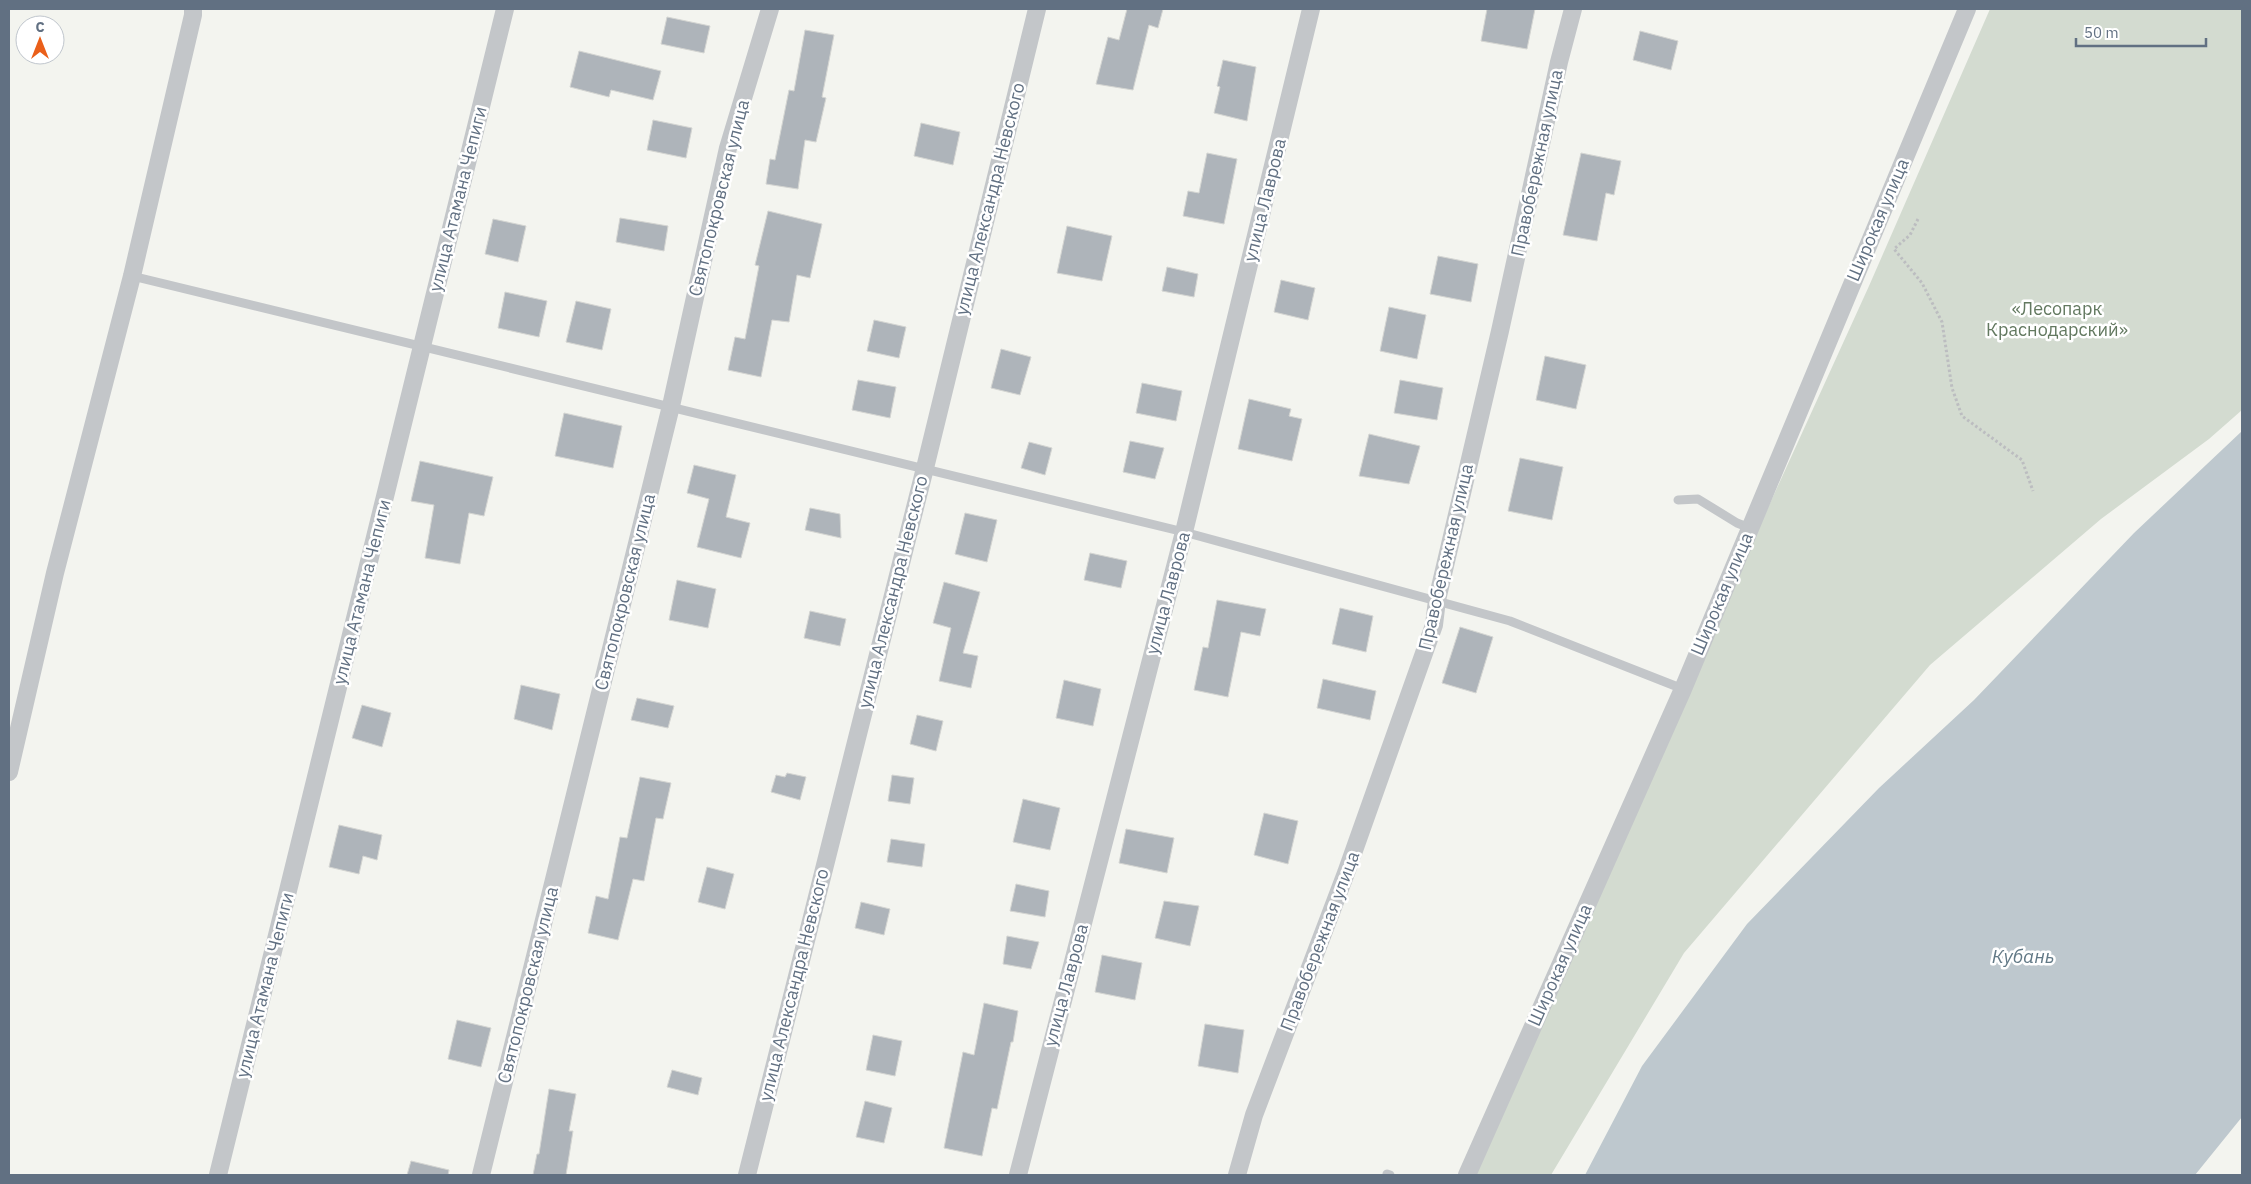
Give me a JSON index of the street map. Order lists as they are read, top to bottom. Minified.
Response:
{"streets":{"street":["Правобережная улица","Святопокровская улица","улица Атамана Чепиги","улица Александра Невского","улица Лаврова","Широкая улица"]},"water":["Кубань"],"parks":["«Лесопарк Краснодарский»"],"scale_bar":"50 m","north":"top"}
